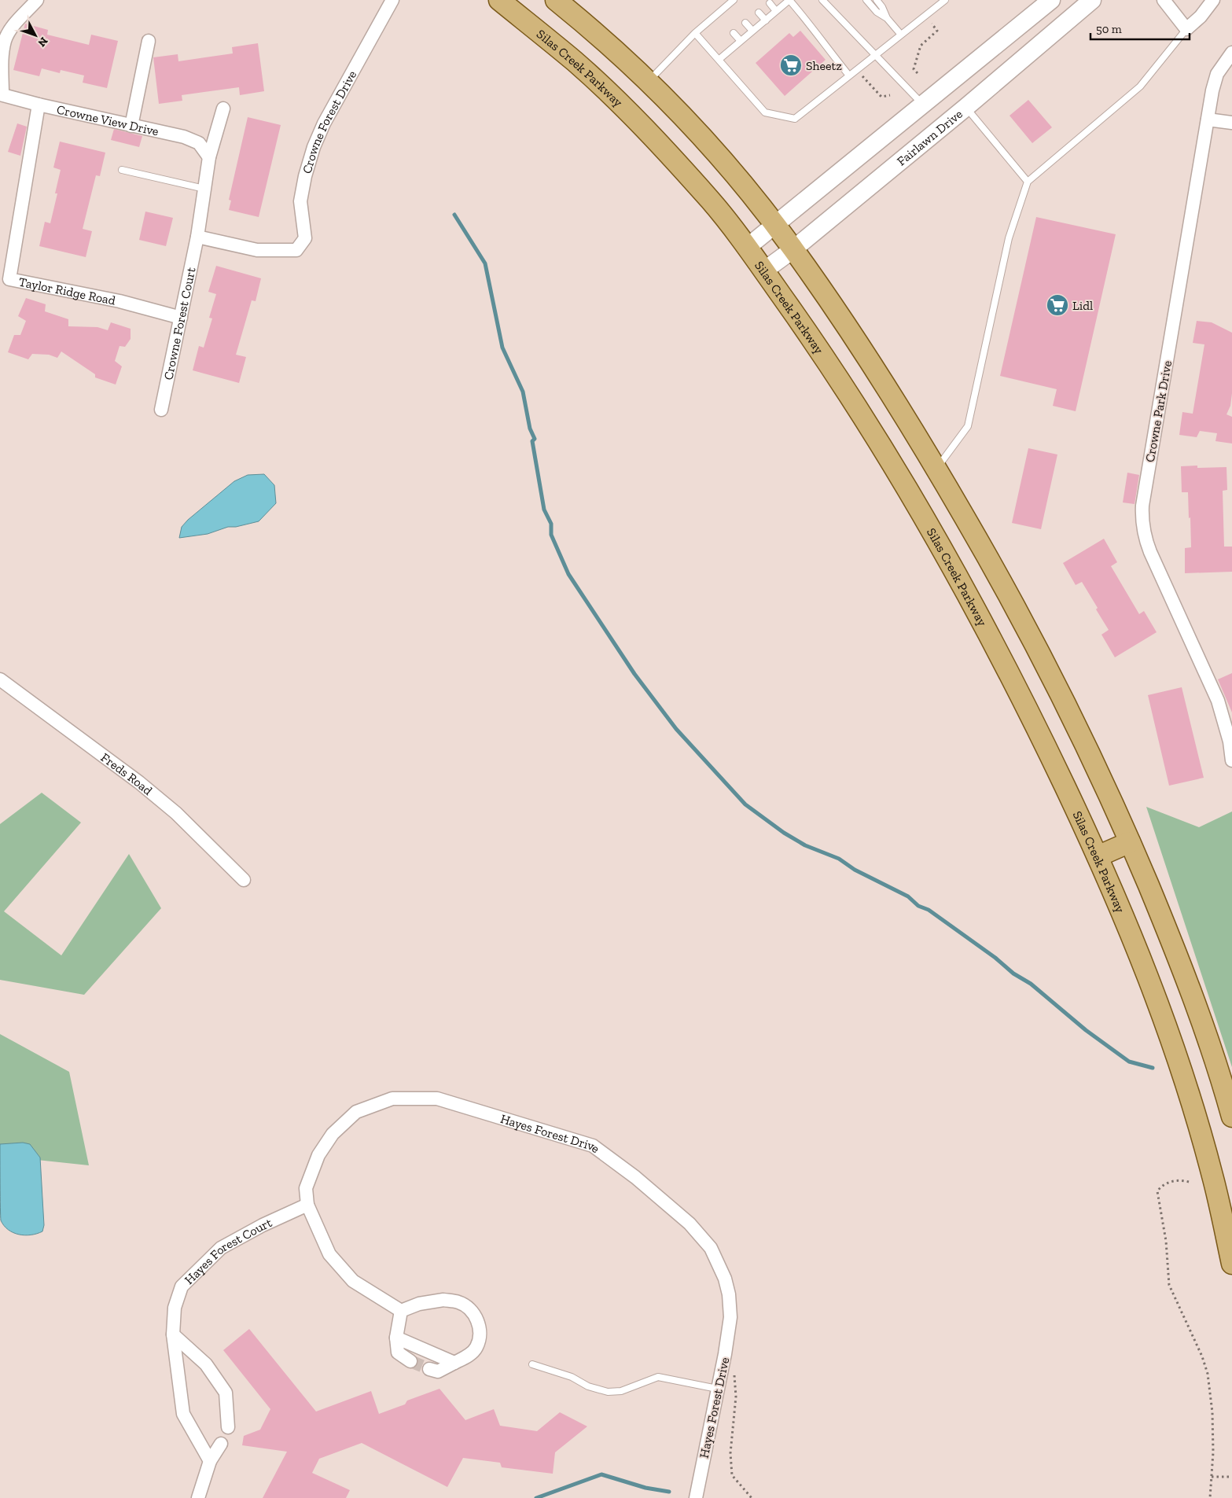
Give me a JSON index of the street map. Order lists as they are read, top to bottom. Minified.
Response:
{"streets":{"main road":["Silas Creek Parkway","Fairlawn Drive"],"street":["Crowne View Drive","Crowne Forest Drive","Taylor Ridge Road","Crowne Forest Court","Crowne Park Drive","Freds Road","Hayes Forest Drive","Hayes Forest Court"]},"crossings":[["Silas Creek Parkway","Fairlawn Drive"],["Crowne View Drive","Taylor Ridge Road"],["Crowne View Drive","Crowne Forest Court"],["Crowne Forest Drive","Crowne Forest Court"],["Taylor Ridge Road","Crowne Forest Court"],["Hayes Forest Drive","Hayes Forest Court"]],"places":{"supermarket":["Sheetz","Lidl"]},"scale_bar":"50 m","north":"bottom right"}
